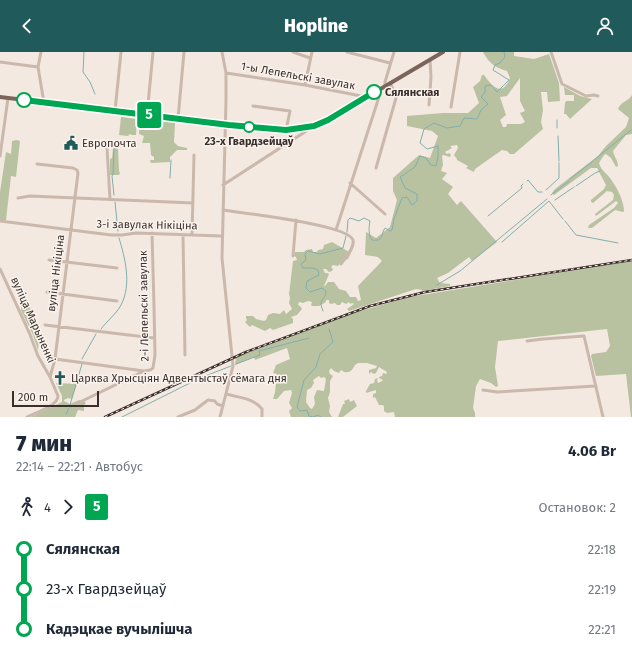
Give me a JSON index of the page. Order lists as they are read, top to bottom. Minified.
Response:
{"streets":{"street":["1-ы Лепельскі завулак","3-і завулак Нікіціна","вуліца Нікіціна","2-і Лепельскі завулак","вуліца Марыненкі"]},"crossings":[["3-і завулак Нікіціна","вуліца Нікіціна"],["3-і завулак Нікіціна","2-і Лепельскі завулак"],["вуліца Нікіціна","вуліца Марыненкі"]],"places":{"other":["Сялянская","23-х Гвардзейцаў"],"public building":["Европочта"],"church":["Царква Хрысціян Адвентыстаў сёмага дня"]},"lines":["bus line 5"],"scale_bar":"200 m","page":{"header":"Hopline","on_map":"5","scale":"200 m","heading":["7 мин","22:14 – 22:21 · Автобус","4.06 Br"],"legs":["4","5","Остановок: 2"],"list":[{"name":"Сялянская","value":"22:18"},{"name":"23-х Гвардзейцаў","value":"22:19"},{"name":"Кадэцкае вучылішча","value":"22:21"}]}}
